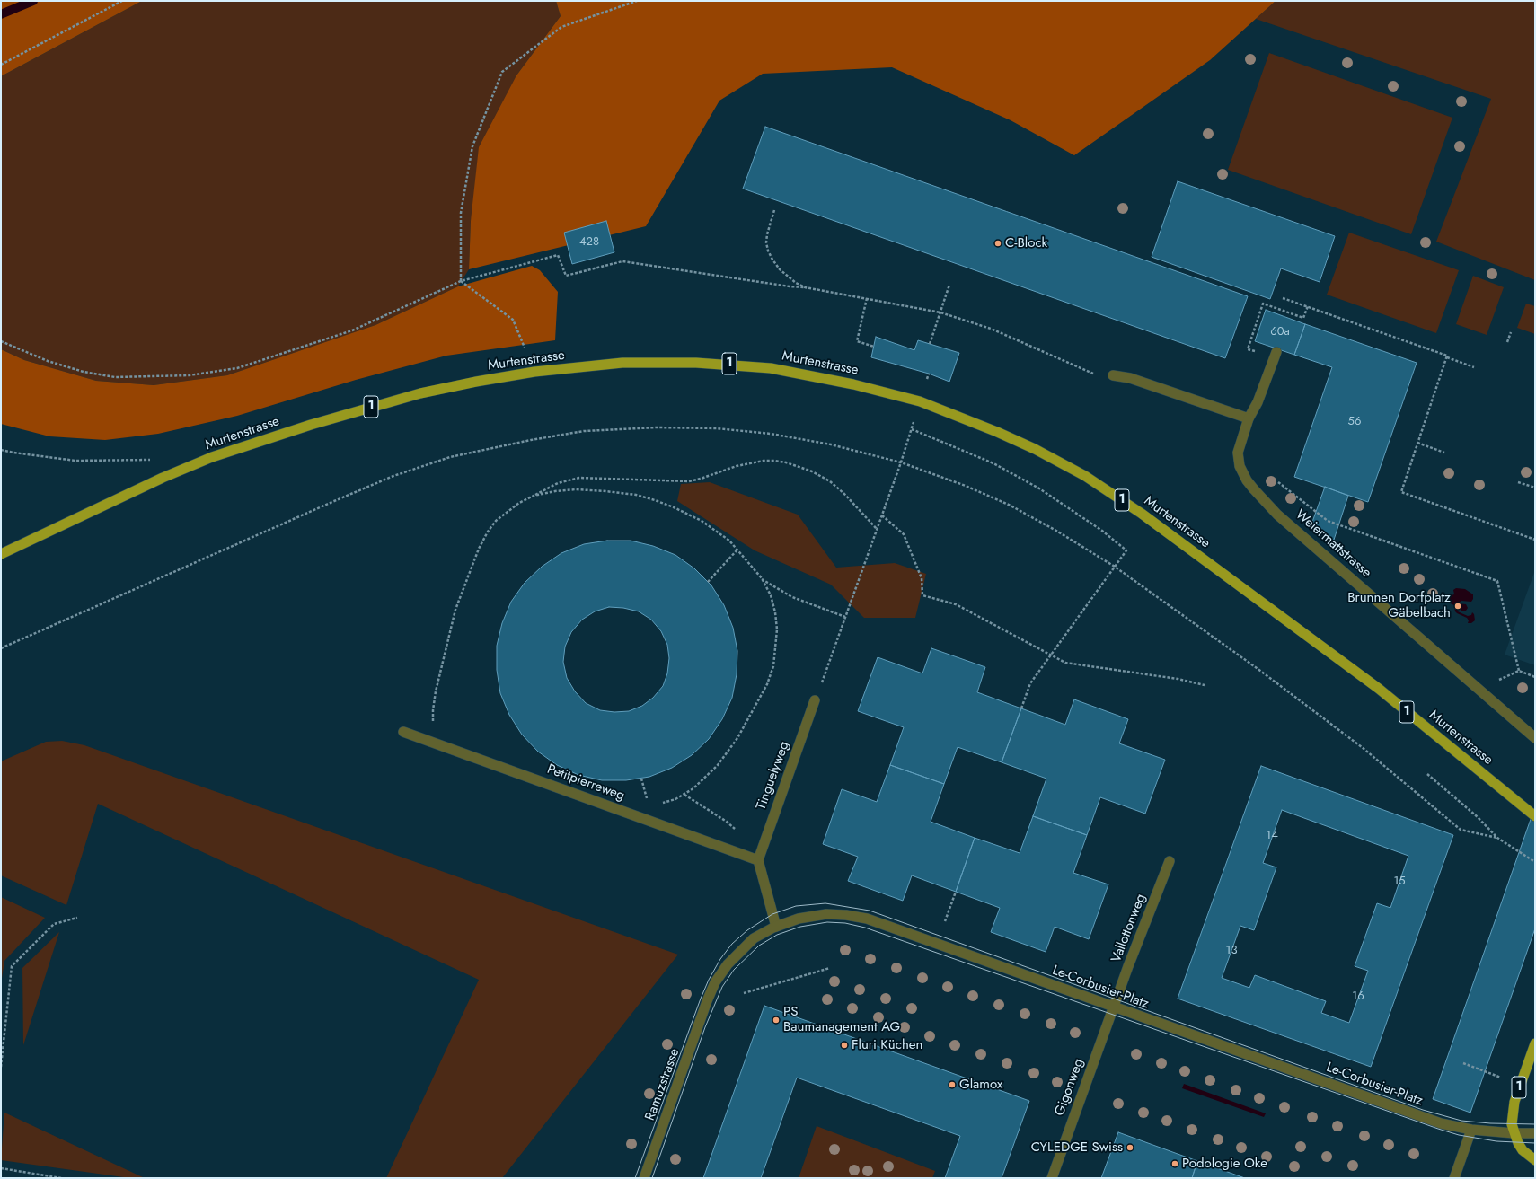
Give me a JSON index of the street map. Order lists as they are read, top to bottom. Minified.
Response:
{"streets":{"main road":["Murtenstrasse","1"],"street":["Weiermattstrasse","Tinguelyweg","Petitpierreweg","Vallottonweg","Le-Corbusier-Platz","Ramuzstrasse","Gigonweg"]},"crossings":[["1","Le-Corbusier-Platz"],["Tinguelyweg","Petitpierreweg"],["Vallottonweg","Le-Corbusier-Platz"],["Vallottonweg","Gigonweg"],["Le-Corbusier-Platz","Ramuzstrasse"],["Le-Corbusier-Platz","Gigonweg"]],"places":["C-Block","Brunnen Dorfplatz Gäbelbach","PS Baumanagement AG","Fluri Küchen","Glamox","CYLEDGE Swiss","Podologie Oke"],"house_numbers":["428","60a","56","14","15","13","16"]}
